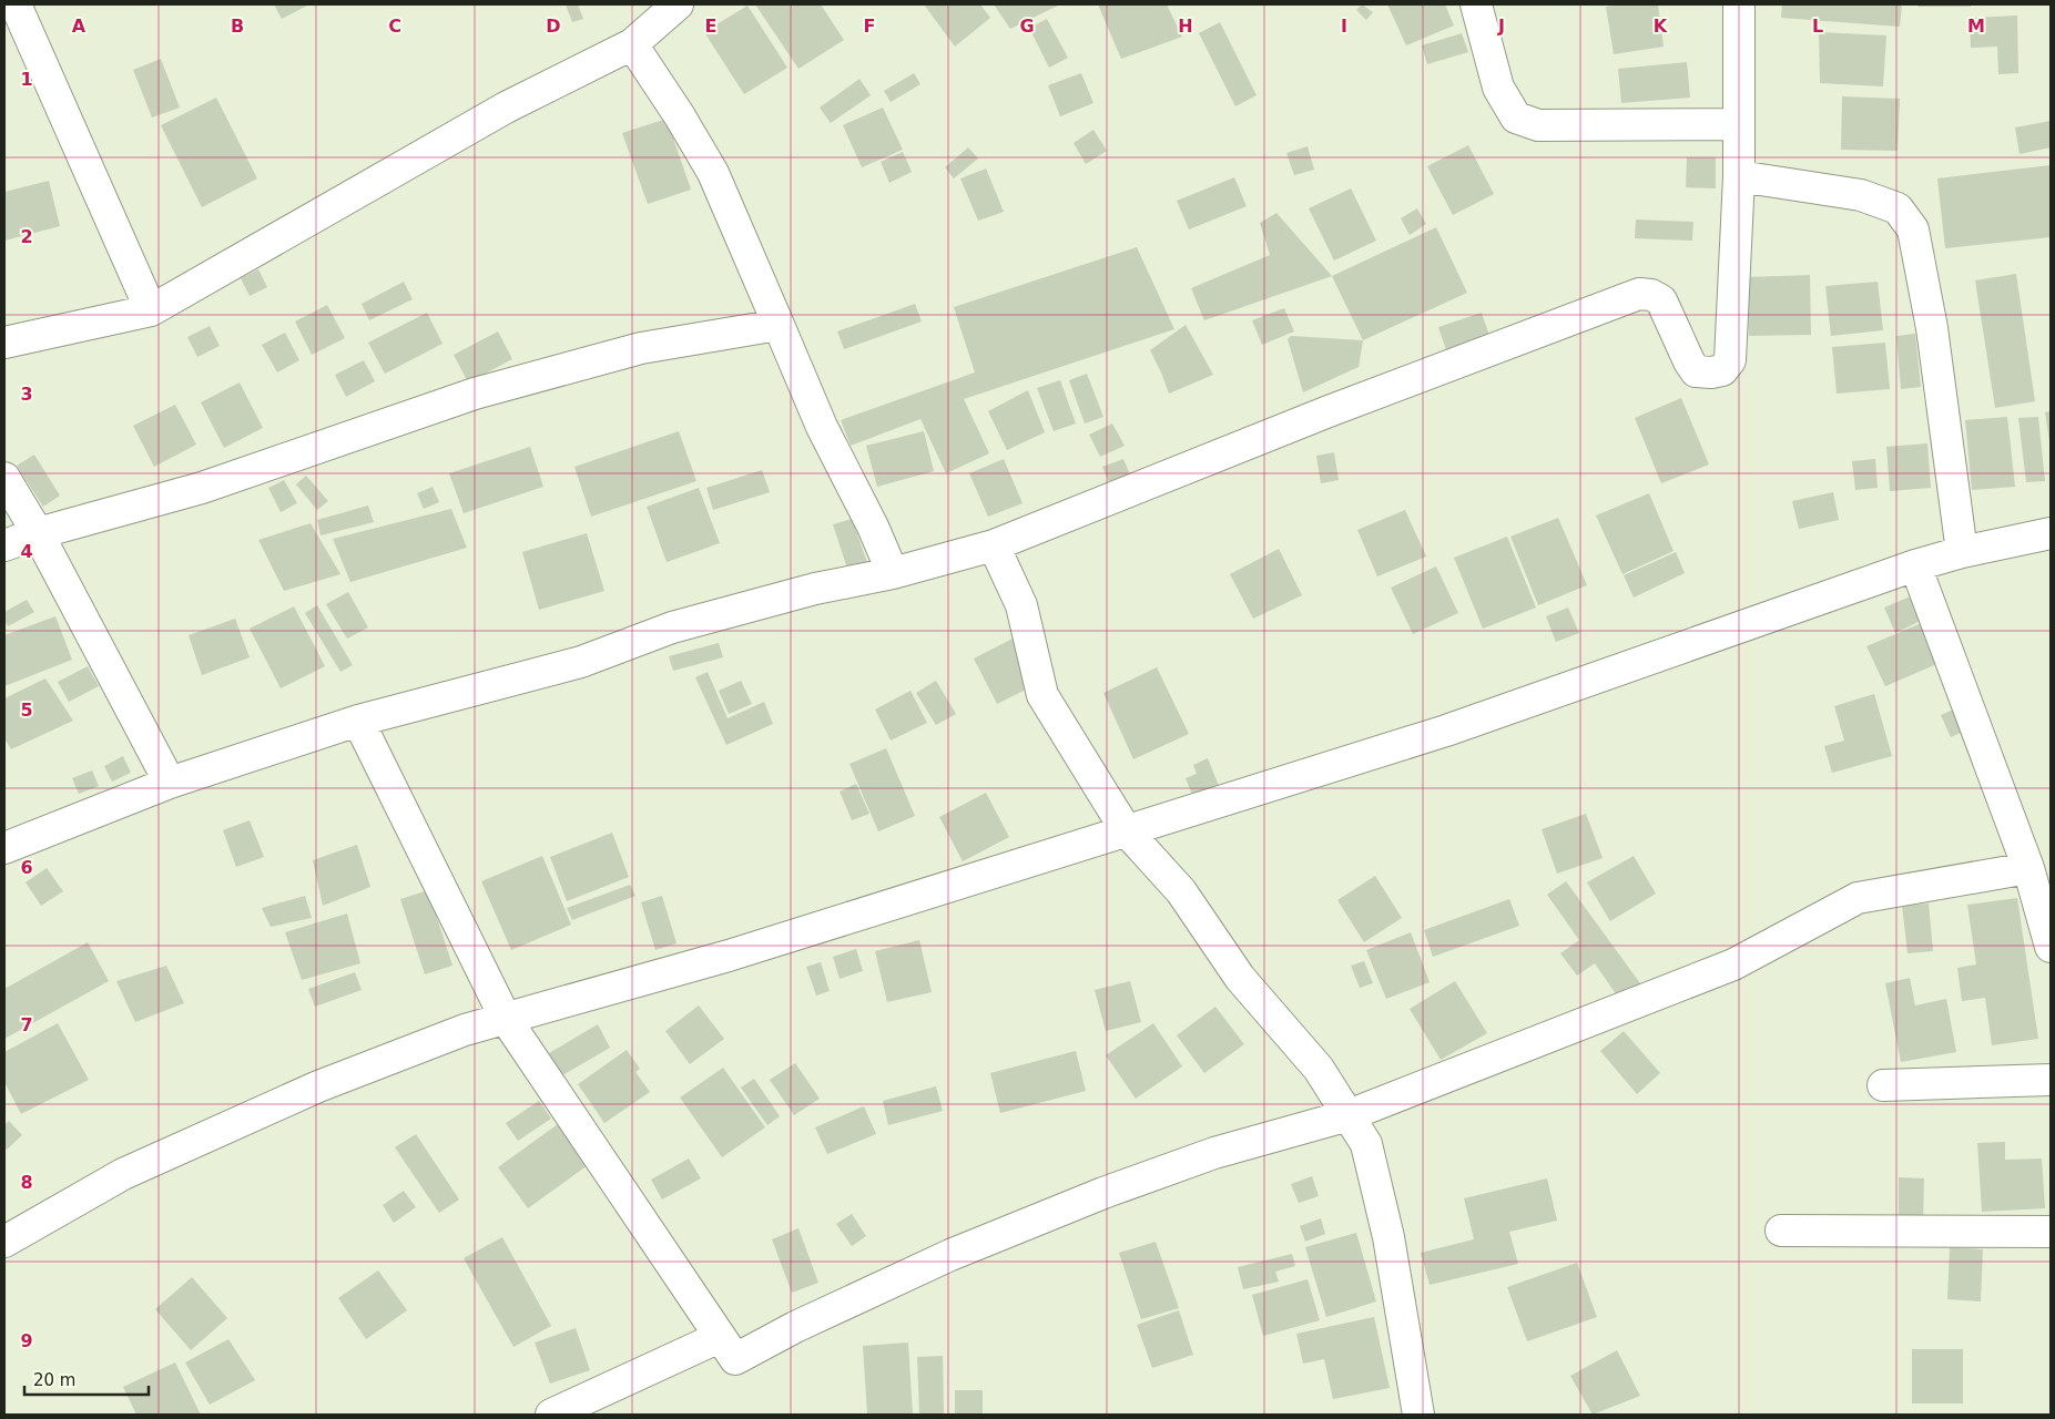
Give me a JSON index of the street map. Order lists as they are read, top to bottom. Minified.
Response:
{"scale_bar":"20 m","grid":{"columns":["A","B","C","D","E","F","G","H","I","J","K","L","M"],"rows":["1","2","3","4","5","6","7","8","9"]}}
